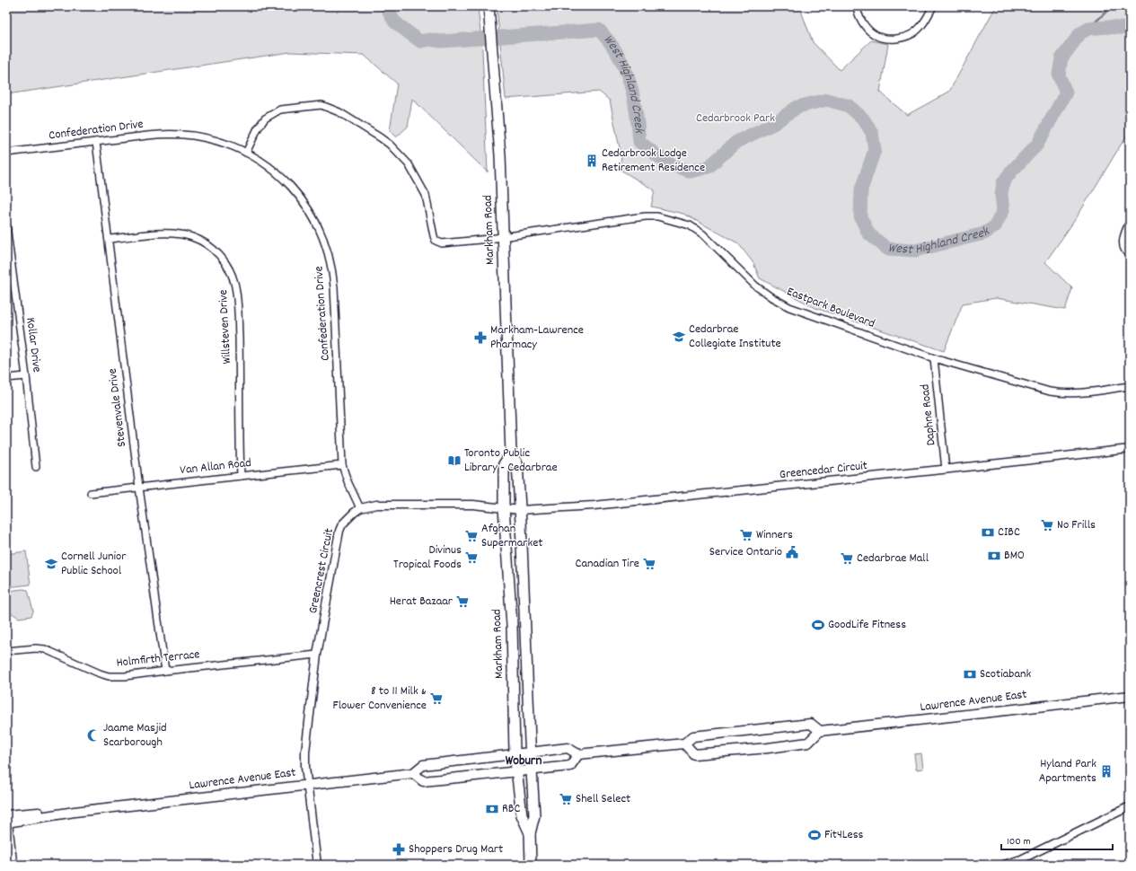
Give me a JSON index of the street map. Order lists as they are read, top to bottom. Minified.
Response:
{"streets":{"main road":["Markham Road","Lawrence Avenue East"],"street":["Confederation Drive","Eastpark Boulevard","Willsteven Drive","Kollar Drive","Stevenvale Drive","Daphne Road","Van Allan Road","Greencedar Circuit","Greencrest Circuit","Holmfirth Terrace"]},"crossings":[["Confederation Drive","Eastpark Boulevard"],["Confederation Drive","Stevenvale Drive"],["Confederation Drive","Van Allan Road"],["Confederation Drive","Greencrest Circuit"],["Markham Road","Eastpark Boulevard"],["Markham Road","Greencedar Circuit"],["Markham Road","Greencrest Circuit"],["Markham Road","Lawrence Avenue East"],["Eastpark Boulevard","Daphne Road"],["Willsteven Drive","Stevenvale Drive"],["Willsteven Drive","Van Allan Road"],["Stevenvale Drive","Van Allan Road"],["Stevenvale Drive","Holmfirth Terrace"],["Daphne Road","Greencedar Circuit"],["Greencedar Circuit","Greencrest Circuit"],["Greencrest Circuit","Holmfirth Terrace"],["Greencrest Circuit","Lawrence Avenue East"]],"districts":["Woburn"],"water":["West Highland Creek"],"parks":["Cedarbrook Park"],"places":{"building":["Cedarbrook Lodge Retirement Residence","Hyland Park Apartments"],"school or university":["Cedarbrae Collegiate Institute","Cornell Junior Public School"],"pharmacy":["Markham-Lawrence Pharmacy","Shoppers Drug Mart"],"library":["Toronto Public Library - Cedarbrae"],"supermarket":["No Frills","Winners","Afghan Supermarket","Divinus Tropical Foods","Cedarbrae Mall","Canadian Tire","Herat Bazaar","8 to 11 Milk & Flower Convenience","Shell Select"],"bank":["CIBC","BMO","Scotiabank","RBC"],"public building":["Service Ontario"],"sports":["GoodLife Fitness","Fit4Less"],"mosque":["Jaame Masjid Scarborough"]},"scale_bar":"100 m"}
